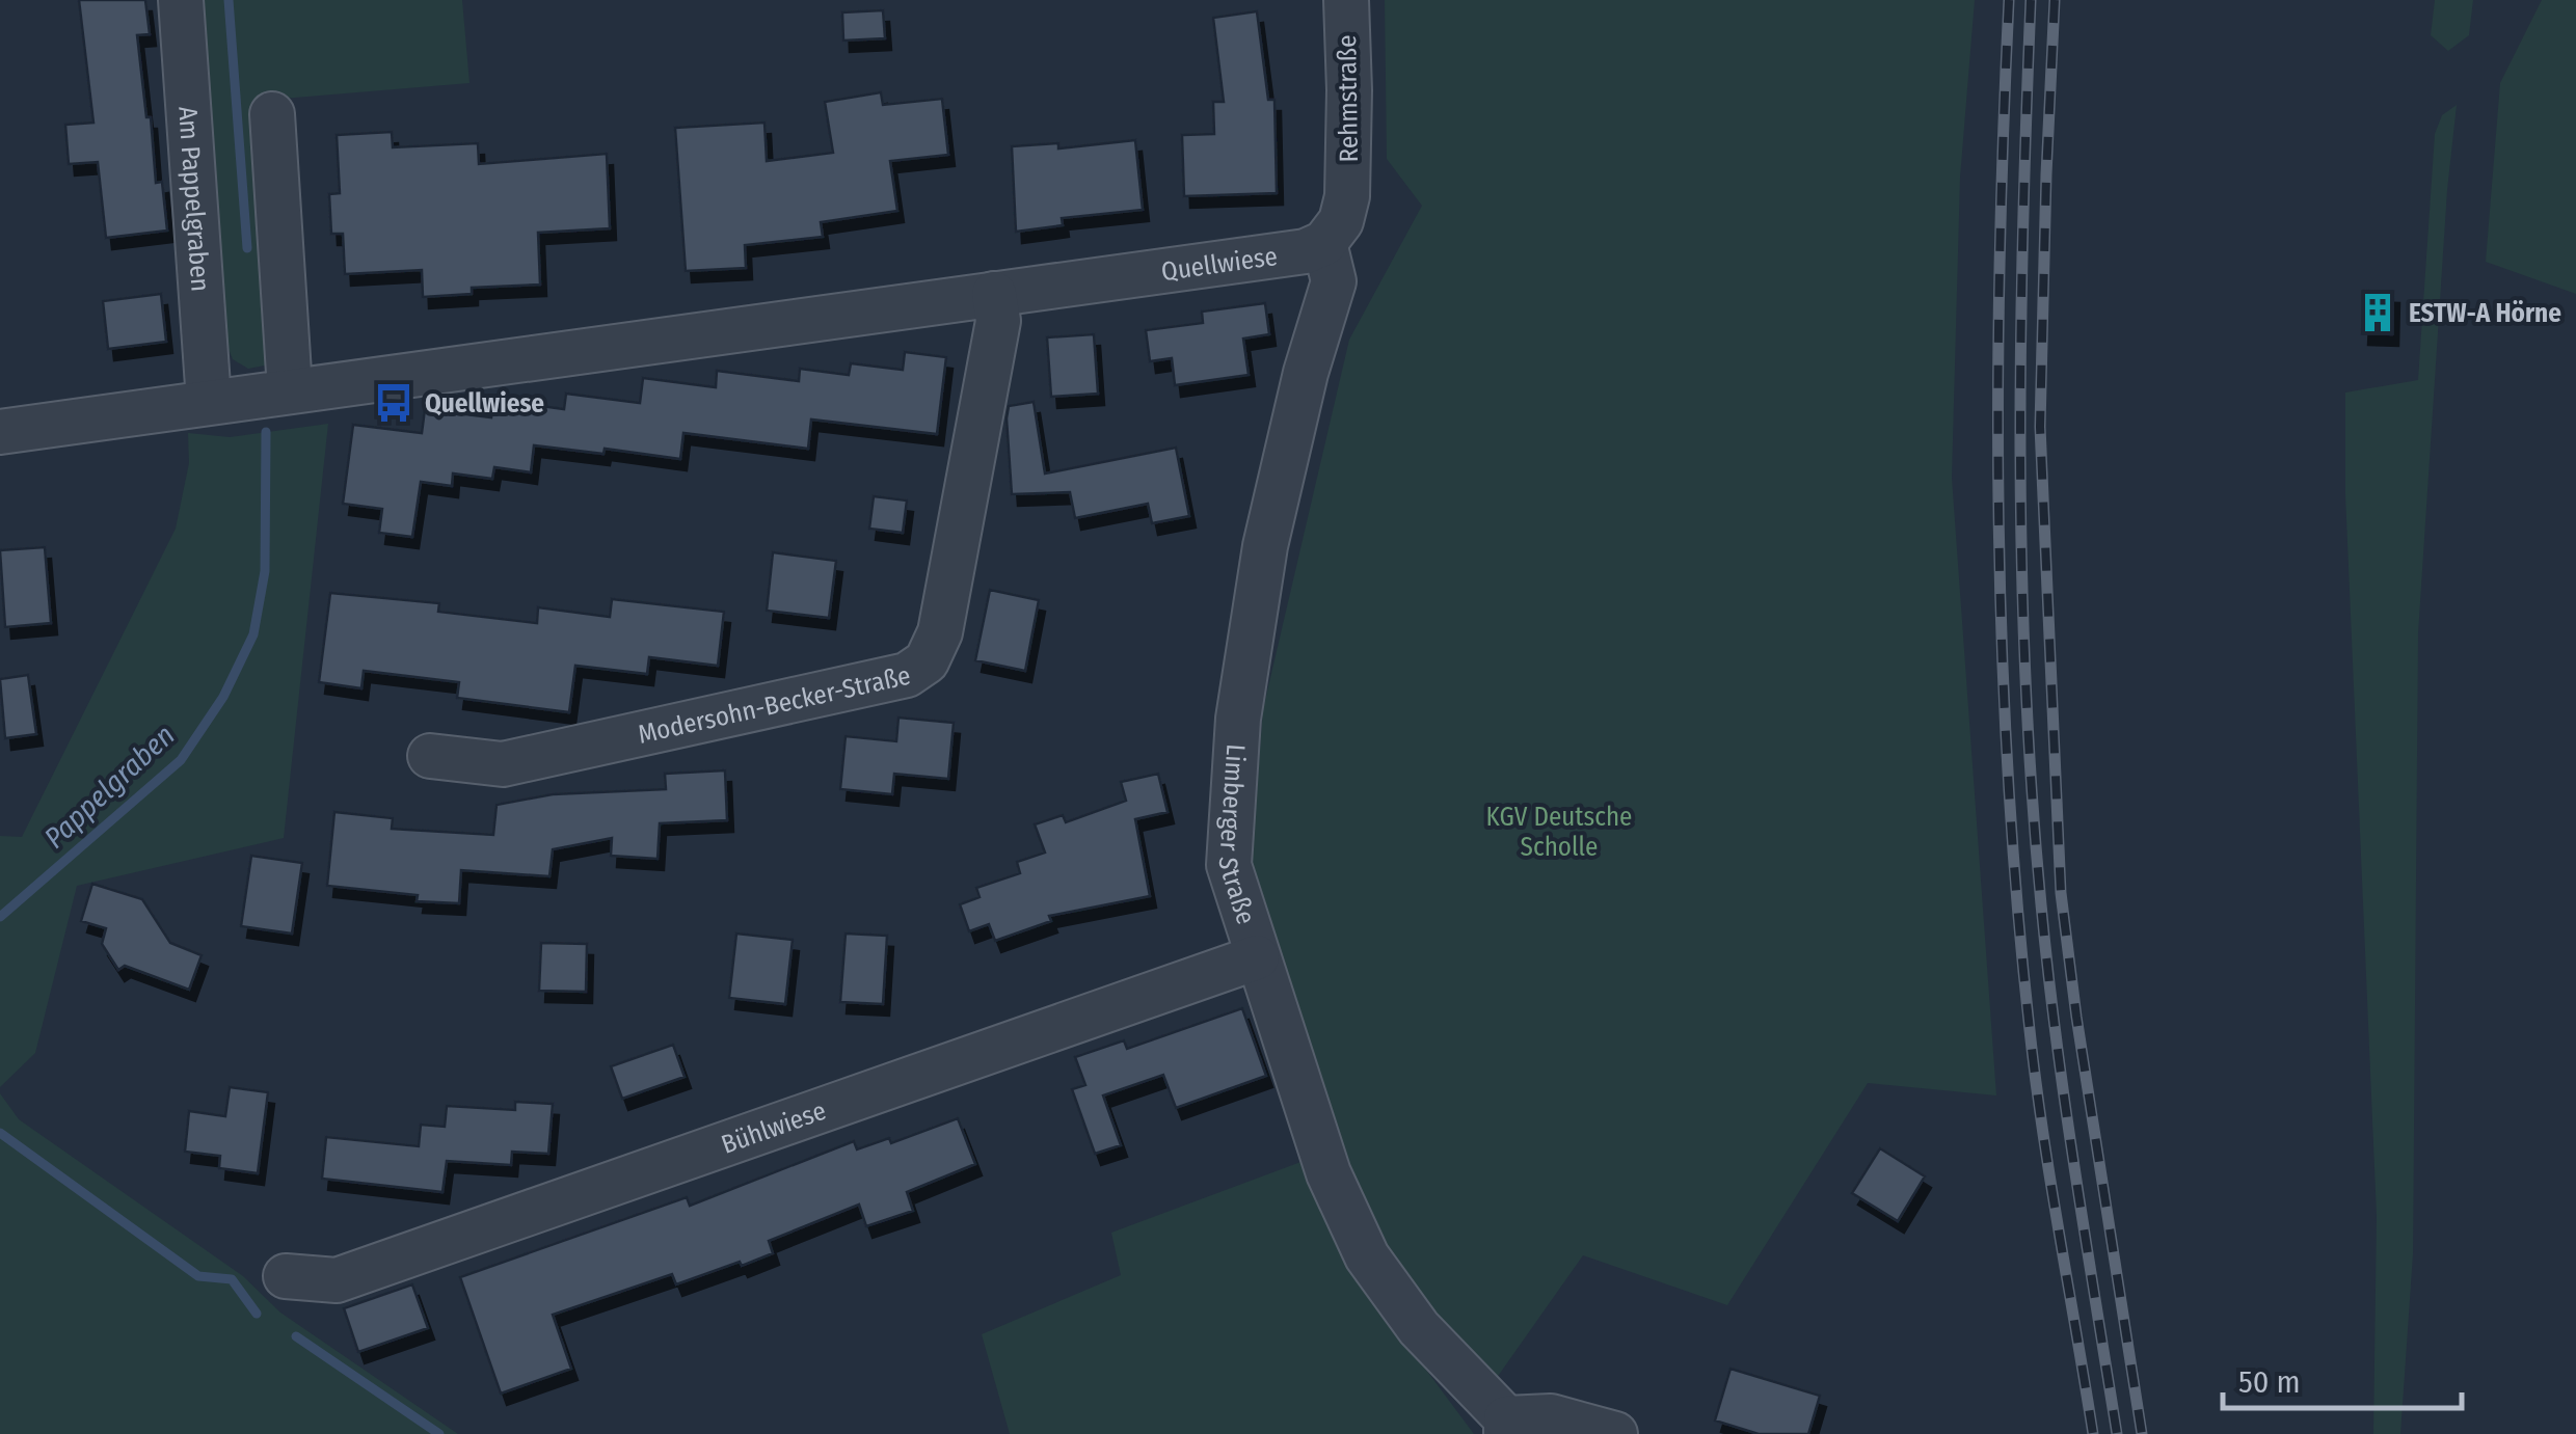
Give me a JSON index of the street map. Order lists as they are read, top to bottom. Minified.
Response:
{"streets":{"street":["Rehmstraße","Am Pappelgraben","Quellwiese","Modersohn-Becker-Straße","Limberger Straße","Bühlwiese"]},"crossings":[["Rehmstraße","Quellwiese"],["Rehmstraße","Limberger Straße"],["Am Pappelgraben","Quellwiese"],["Quellwiese","Modersohn-Becker-Straße"],["Quellwiese","Limberger Straße"],["Limberger Straße","Bühlwiese"]],"water":["Pappelgraben"],"parks":["KGV Deutsche Scholle"],"places":{"building":["ESTW-A Hörne"],"bus stop":["Quellwiese"]},"scale_bar":"50 m"}
